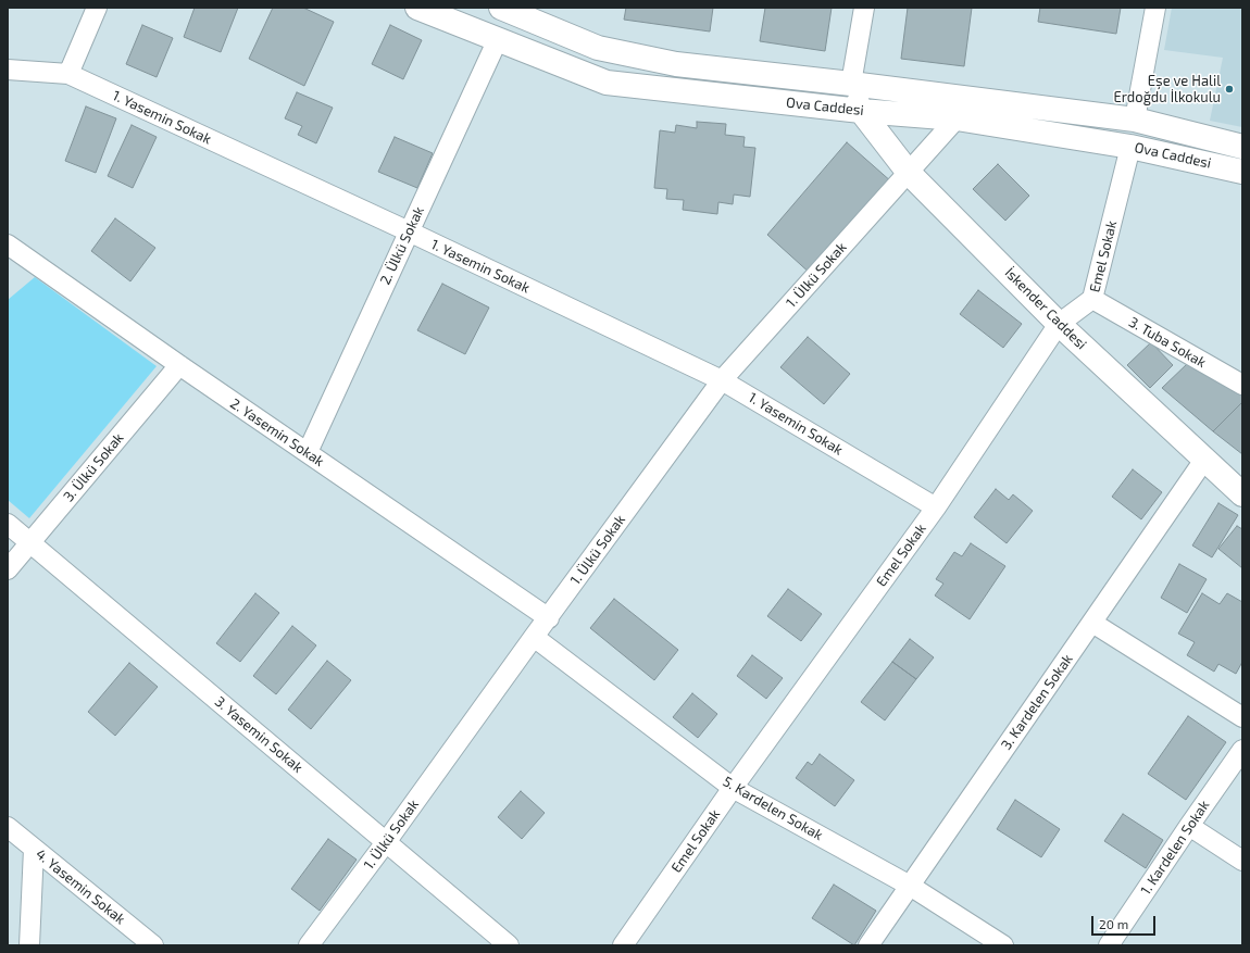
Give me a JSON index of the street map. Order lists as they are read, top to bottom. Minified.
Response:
{"streets":{"street":["Ova Caddesi","1. Yasemin Sokak","2. Ülkü Sokak","Emel Sokak","1. Ülkü Sokak","İskender Caddesi","3. Tuba Sokak","2. Yasemin Sokak","3. Ülkü Sokak","3. Kardelen Sokak","3. Yasemin Sokak","5. Kardelen Sokak","1. Kardelen Sokak","4. Yasemin Sokak"]},"crossings":[["Ova Caddesi","2. Ülkü Sokak"],["Ova Caddesi","Emel Sokak"],["Ova Caddesi","1. Ülkü Sokak"],["Ova Caddesi","İskender Caddesi"],["1. Yasemin Sokak","2. Ülkü Sokak"],["1. Yasemin Sokak","Emel Sokak"],["1. Yasemin Sokak","1. Ülkü Sokak"],["2. Ülkü Sokak","2. Yasemin Sokak"],["Emel Sokak","İskender Caddesi"],["Emel Sokak","3. Tuba Sokak"],["Emel Sokak","5. Kardelen Sokak"],["1. Ülkü Sokak","İskender Caddesi"],["1. Ülkü Sokak","2. Yasemin Sokak"],["1. Ülkü Sokak","3. Yasemin Sokak"],["1. Ülkü Sokak","5. Kardelen Sokak"],["İskender Caddesi","3. Kardelen Sokak"],["2. Yasemin Sokak","3. Ülkü Sokak"],["3. Ülkü Sokak","3. Yasemin Sokak"],["3. Kardelen Sokak","5. Kardelen Sokak"]],"places":["Eşe ve Halil Erdoğdu İlkokulu"],"scale_bar":"20 m"}
